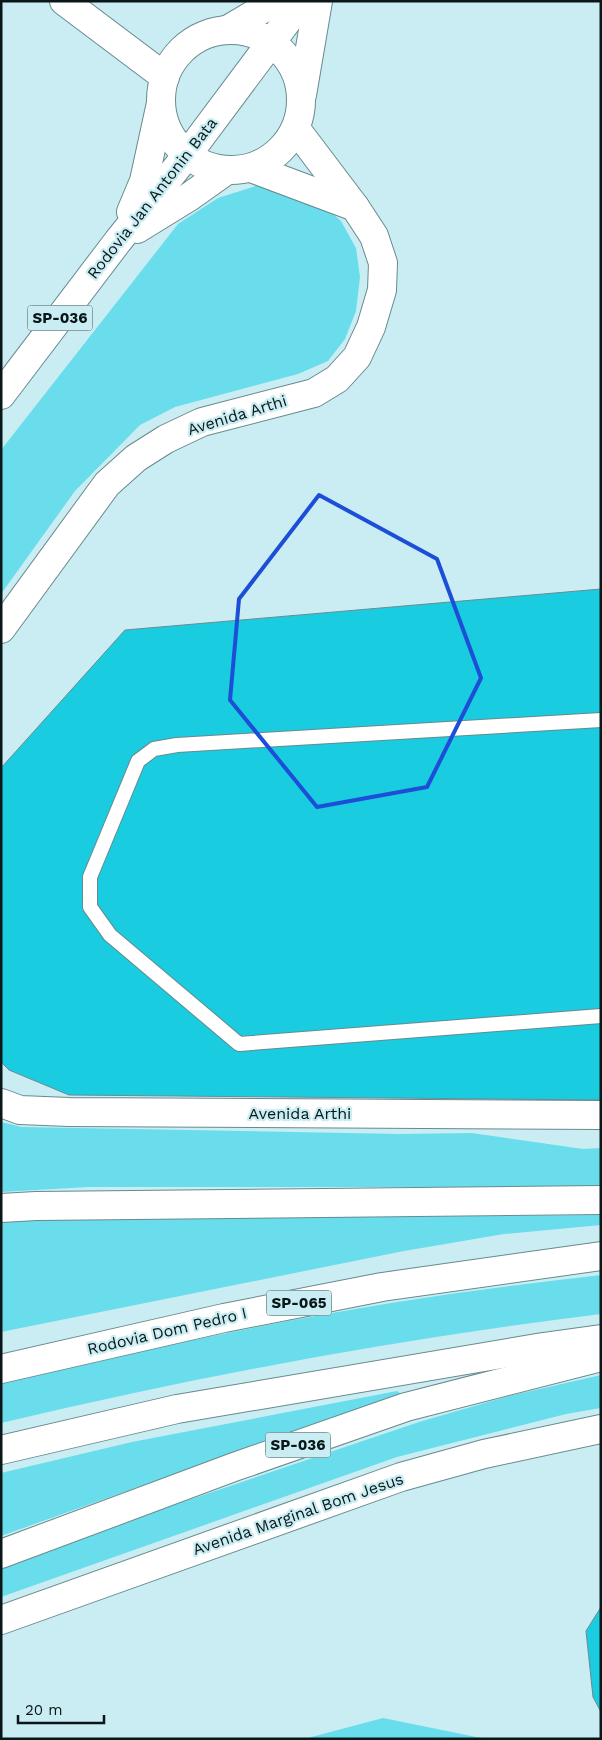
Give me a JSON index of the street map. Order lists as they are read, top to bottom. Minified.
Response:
{"streets":{"main road":["Rodovia Jan Antonin Bata","SP-036","Avenida Arthi","SP-065","Rodovia Dom Pedro I","Avenida Marginal Bom Jesus"]},"scale_bar":"20 m"}
